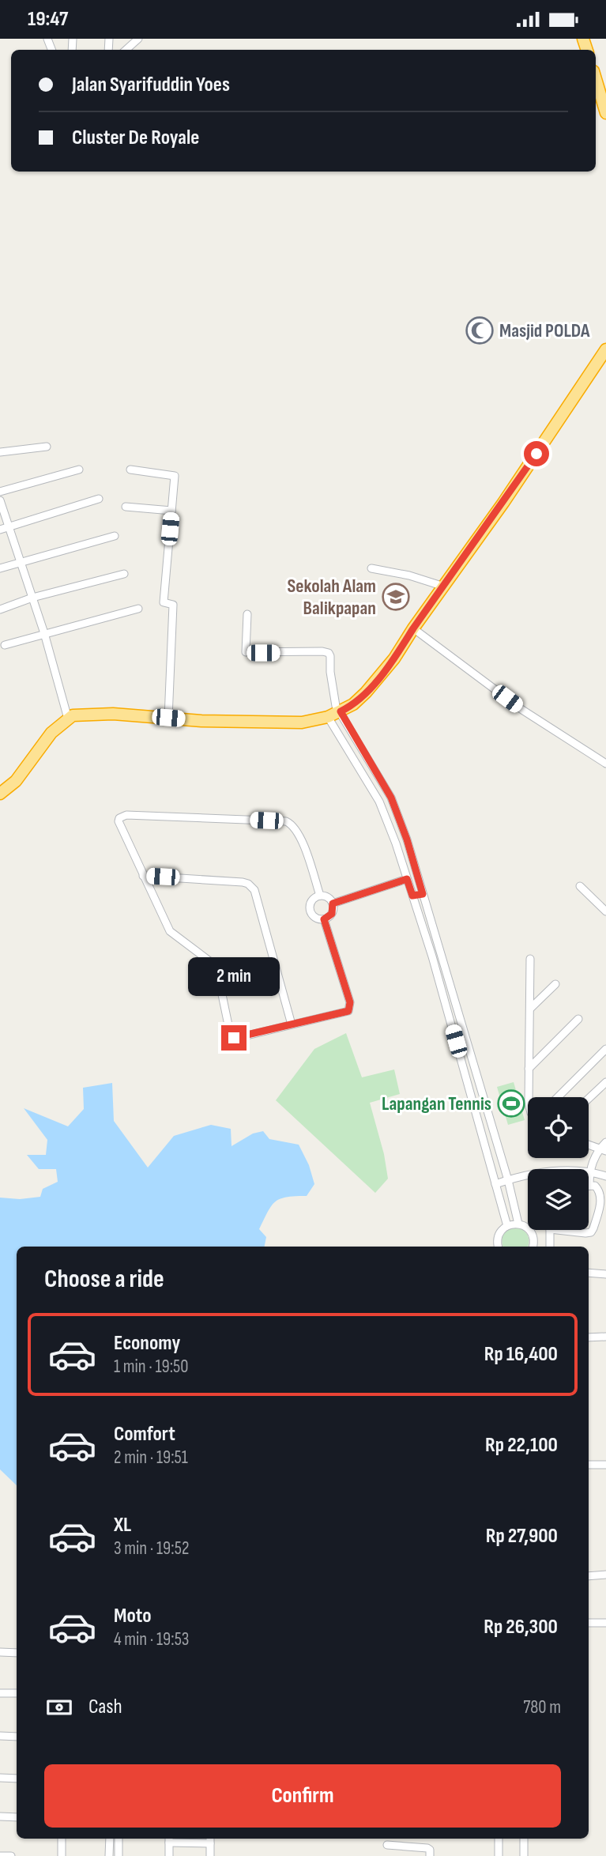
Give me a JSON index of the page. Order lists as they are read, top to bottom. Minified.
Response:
{"places":{"mosque":["Masjid POLDA"],"school or university":["Sekolah Alam Balikpapan"],"sports":["Lapangan Tennis"]},"page":{"status":"19:47","banner":["Jalan Syarifuddin Yoes","Cluster De Royale"],"bubble":"2 min","heading":"Choose a ride","list":[{"name":"Economy","note":"1 min · 19:50","value":"Rp 16,400"},{"name":"Comfort","note":"2 min · 19:51","value":"Rp 22,100"},{"name":"XL","note":"3 min · 19:52","value":"Rp 27,900"},{"name":"Moto","note":"4 min · 19:53","value":"Rp 26,300"}],"pay":["Cash","780 m"],"buttons":"Confirm"}}
